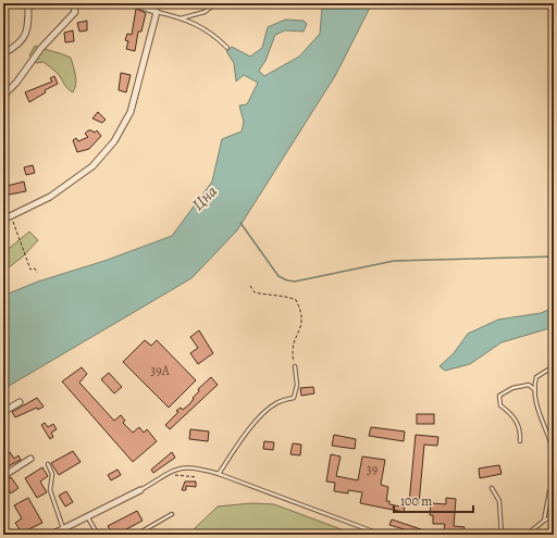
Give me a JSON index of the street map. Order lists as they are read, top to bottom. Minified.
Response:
{"water":["Цна"],"house_numbers":["39А","39"],"scale_bar":"100 m"}
